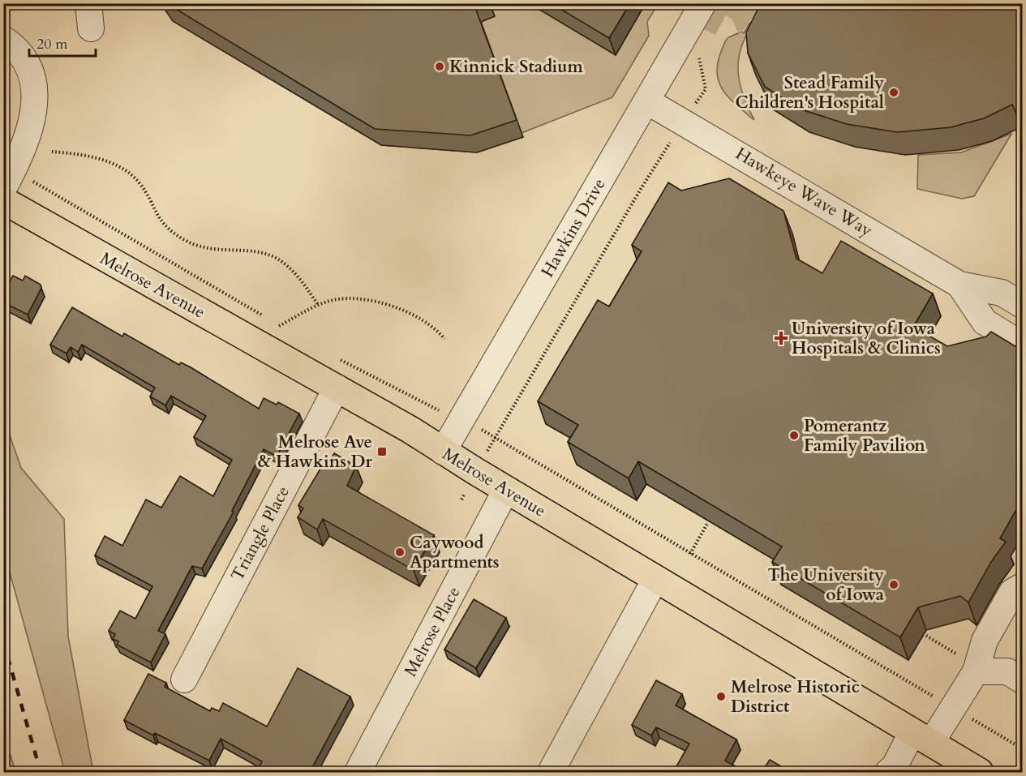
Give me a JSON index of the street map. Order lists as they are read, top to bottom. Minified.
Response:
{"streets":{"main road":["Melrose Avenue"],"street":["Hawkeye Wave Way","Hawkins Drive","Triangle Place","Melrose Place"]},"crossings":[["Hawkeye Wave Way","Hawkins Drive"],["Hawkins Drive","Melrose Avenue"],["Melrose Avenue","Triangle Place"],["Melrose Avenue","Melrose Place"]],"places":{"other":["Kinnick Stadium","Stead Family Children's Hospital","Pomerantz Family Pavilion","Caywood Apartments","The University of Iowa","Melrose Historic District"],"health":["University of Iowa Hospitals & Clinics"],"transit":["Melrose Ave & Hawkins Dr"]},"scale_bar":"20 m"}
